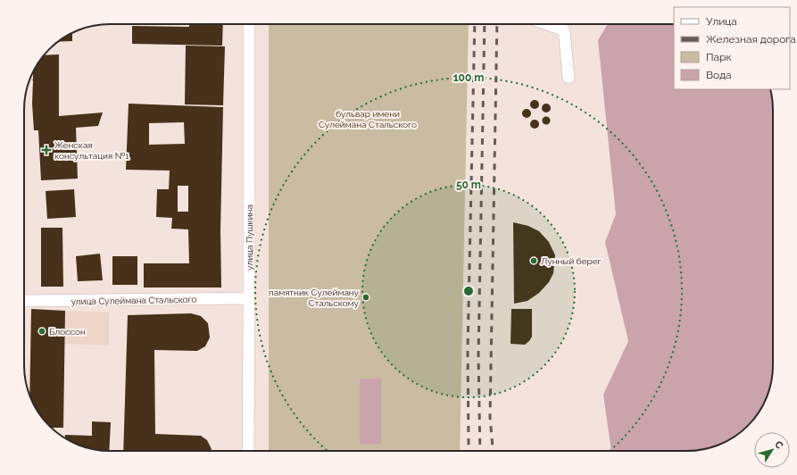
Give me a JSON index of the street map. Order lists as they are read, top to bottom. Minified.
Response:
{"streets":{"street":["улица Пушкина","улица Сулеймана Стальского"]},"crossings":[["улица Пушкина","улица Сулеймана Стальского"]],"parks":["бульвар имени Сулеймана Стальского"],"places":{"health":["Женская консультация №1"],"other":["Лунный берег","памятник Сулейману Стальскому","Блоссон"]},"legend":["Улица","Железная дорога","Парк","Вода"],"north":"top right","rings":["100 m","50 m"]}
